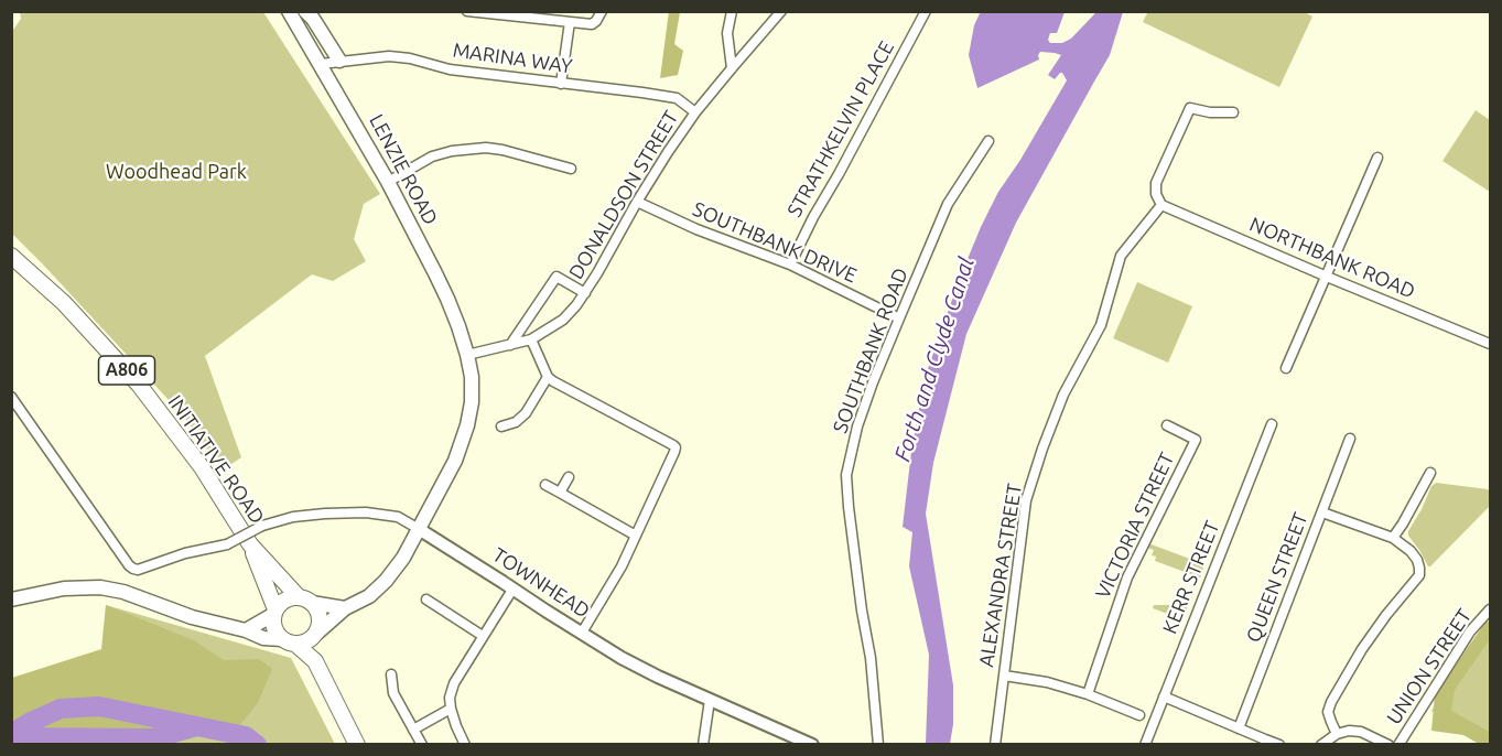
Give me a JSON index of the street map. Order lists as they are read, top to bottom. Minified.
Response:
{"streets":{"main road":["LENZIE ROAD","A806","INITIATIVE ROAD"],"street":["MARINA WAY","STRATHKELVIN PLACE","DONALDSON STREET","SOUTHBANK DRIVE","NORTHBANK ROAD","SOUTHBANK ROAD","VICTORIA STREET","ALEXANDRA STREET","KERR STREET","QUEEN STREET","TOWNHEAD","UNION STREET"]},"crossings":[["MARINA WAY","LENZIE ROAD"],["MARINA WAY","DONALDSON STREET"],["STRATHKELVIN PLACE","SOUTHBANK DRIVE"],["LENZIE ROAD","DONALDSON STREET"],["DONALDSON STREET","SOUTHBANK DRIVE"],["SOUTHBANK DRIVE","SOUTHBANK ROAD"],["NORTHBANK ROAD","ALEXANDRA STREET"],["A806","INITIATIVE ROAD"]],"water":["Forth and Clyde Canal"],"parks":["Woodhead Park"]}
